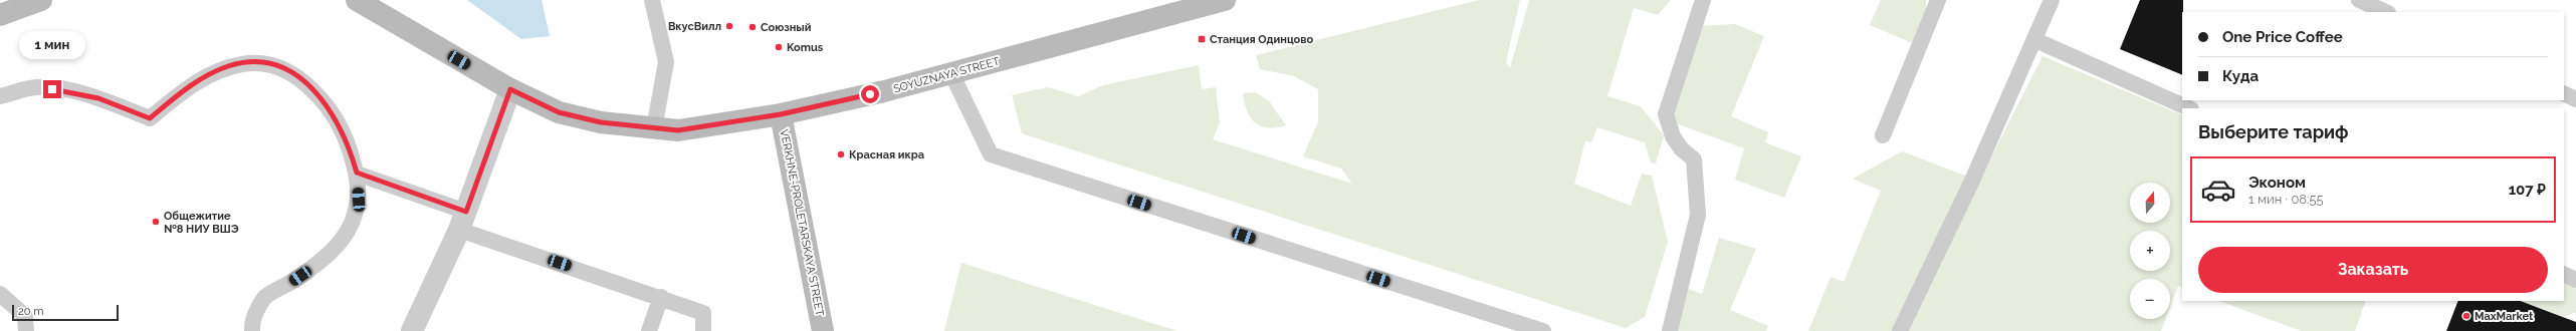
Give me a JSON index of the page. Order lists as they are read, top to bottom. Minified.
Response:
{"streets":{"street":["SOYUZNAYA STREET","VERKHNE-PROLETARSKAYA STREET"]},"crossings":[["SOYUZNAYA STREET","VERKHNE-PROLETARSKAYA STREET"]],"places":{"other":["ВкусВилл","Союзный","Komus","Красная икра","Общежитие №8 НИУ ВШЭ","MaxMarket"],"transit":["Станция Одинцово"]},"scale_bar":"20 m","north":"top","page":{"banner":["One Price Coffee","Куда"],"bubble":"1 мин","heading":"Выберите тариф","list":[{"name":"Эконом","note":"1 мин · 08:55","value":"107 ₽"}],"map_buttons":["+","−"],"buttons":"Заказать","scale":"20 m"}}
